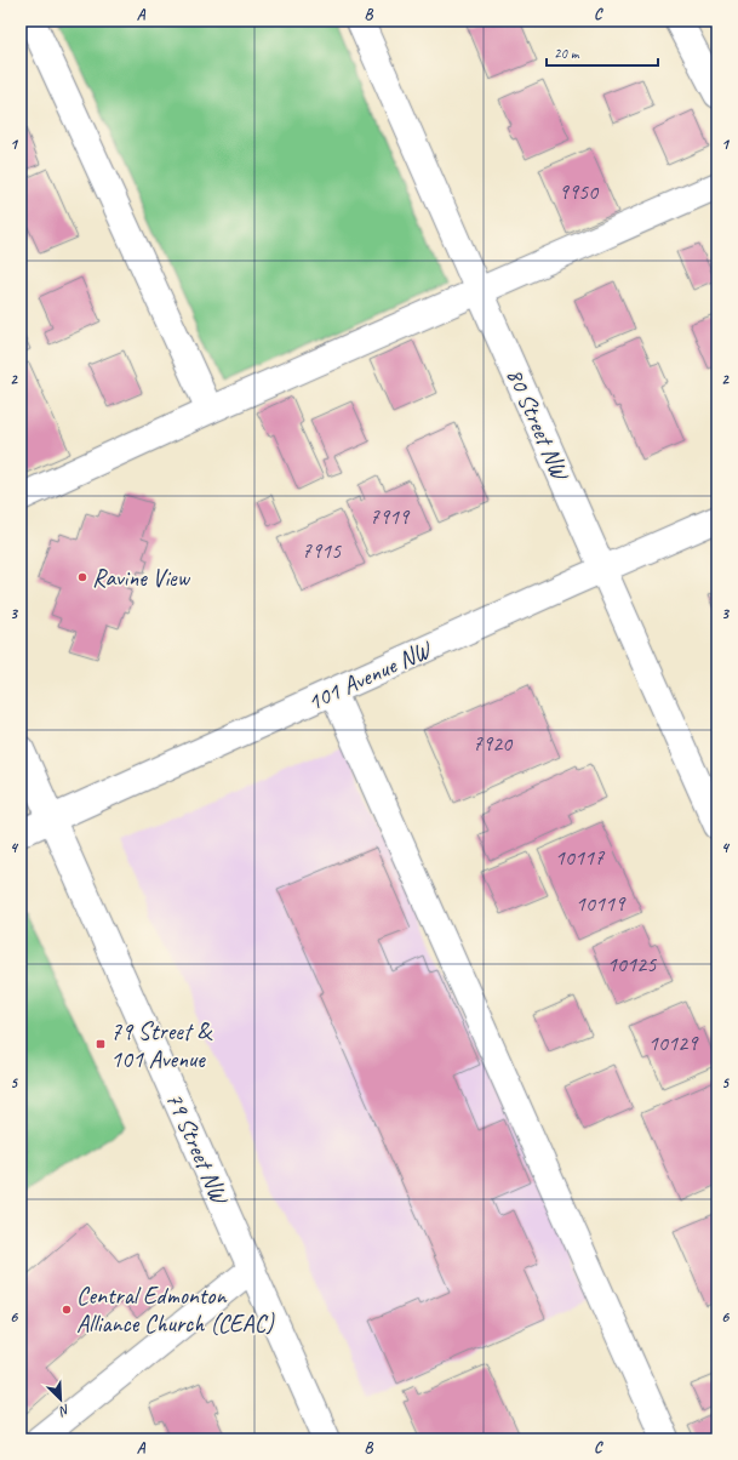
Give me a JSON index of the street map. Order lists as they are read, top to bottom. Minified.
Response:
{"streets":{"street":["80 Street NW","101 Avenue NW","79 Street NW"]},"crossings":[["80 Street NW","101 Avenue NW"],["101 Avenue NW","79 Street NW"]],"places":{"other":["Ravine View","Central Edmonton Alliance Church (CEAC)"],"transit":["79 Street & 101 Avenue"]},"house_numbers":["9950","7919","7915","7920","10117","10119","10125","10129"],"scale_bar":"20 m","north":"bottom right","grid":{"columns":["A","B","C"],"rows":["1","2","3","4","5","6"]}}
